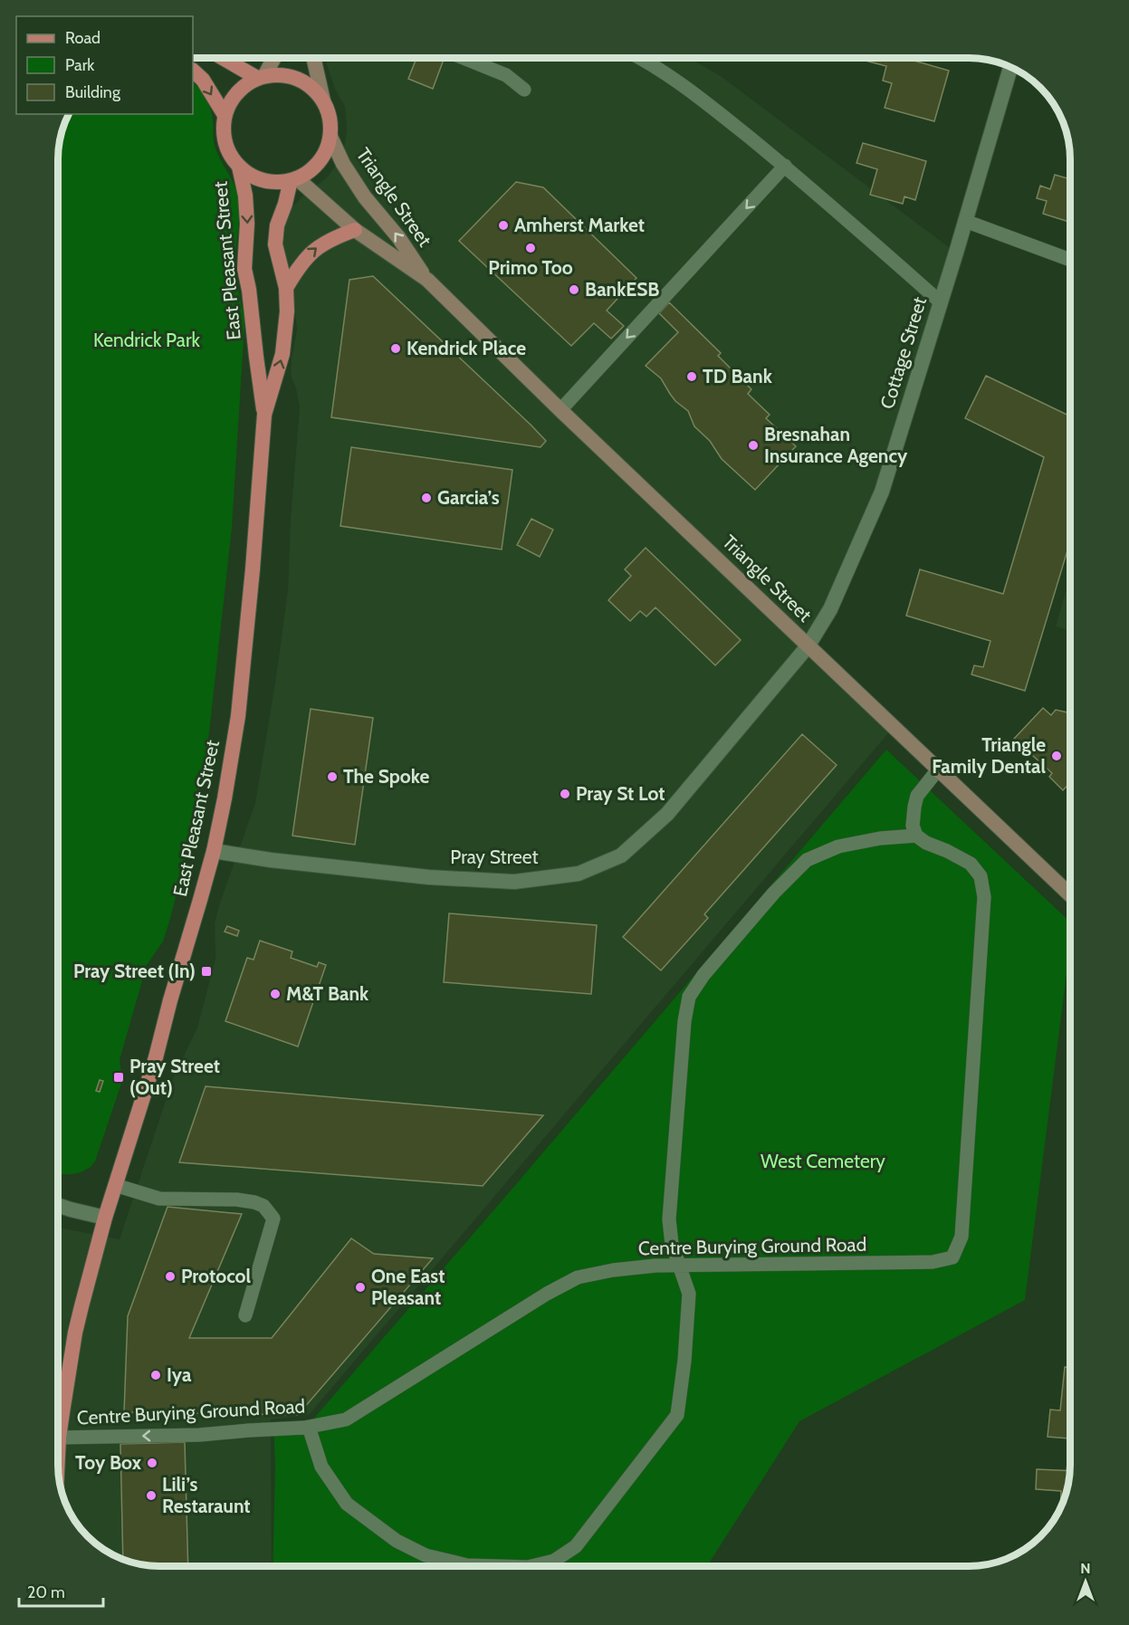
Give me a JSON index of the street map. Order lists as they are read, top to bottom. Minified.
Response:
{"streets":{"main road":["Triangle Street","East Pleasant Street"],"street":["Cottage Street","Pray Street"],"lane":["Centre Burying Ground Road"]},"crossings":[["Triangle Street","East Pleasant Street"],["Triangle Street","Cottage Street"],["Triangle Street","Pray Street"],["East Pleasant Street","Pray Street"],["East Pleasant Street","Centre Burying Ground Road"],["Cottage Street","Pray Street"]],"parks":["Kendrick Park","West Cemetery"],"places":{"other":["Amherst Market","Primo Too","BankESB","Kendrick Place","TD Bank","Bresnahan Insurance Agency","Garcia’s","Triangle Family Dental","The Spoke","Pray St Lot","M&T Bank","Protocol","One East Pleasant","Iya","Toy Box","Lili’s Restaraunt"],"transit":["Pray Street (In)","Pray Street (Out)"]},"legend":["Road","Park","Building"],"scale_bar":"20 m","north":"top"}
